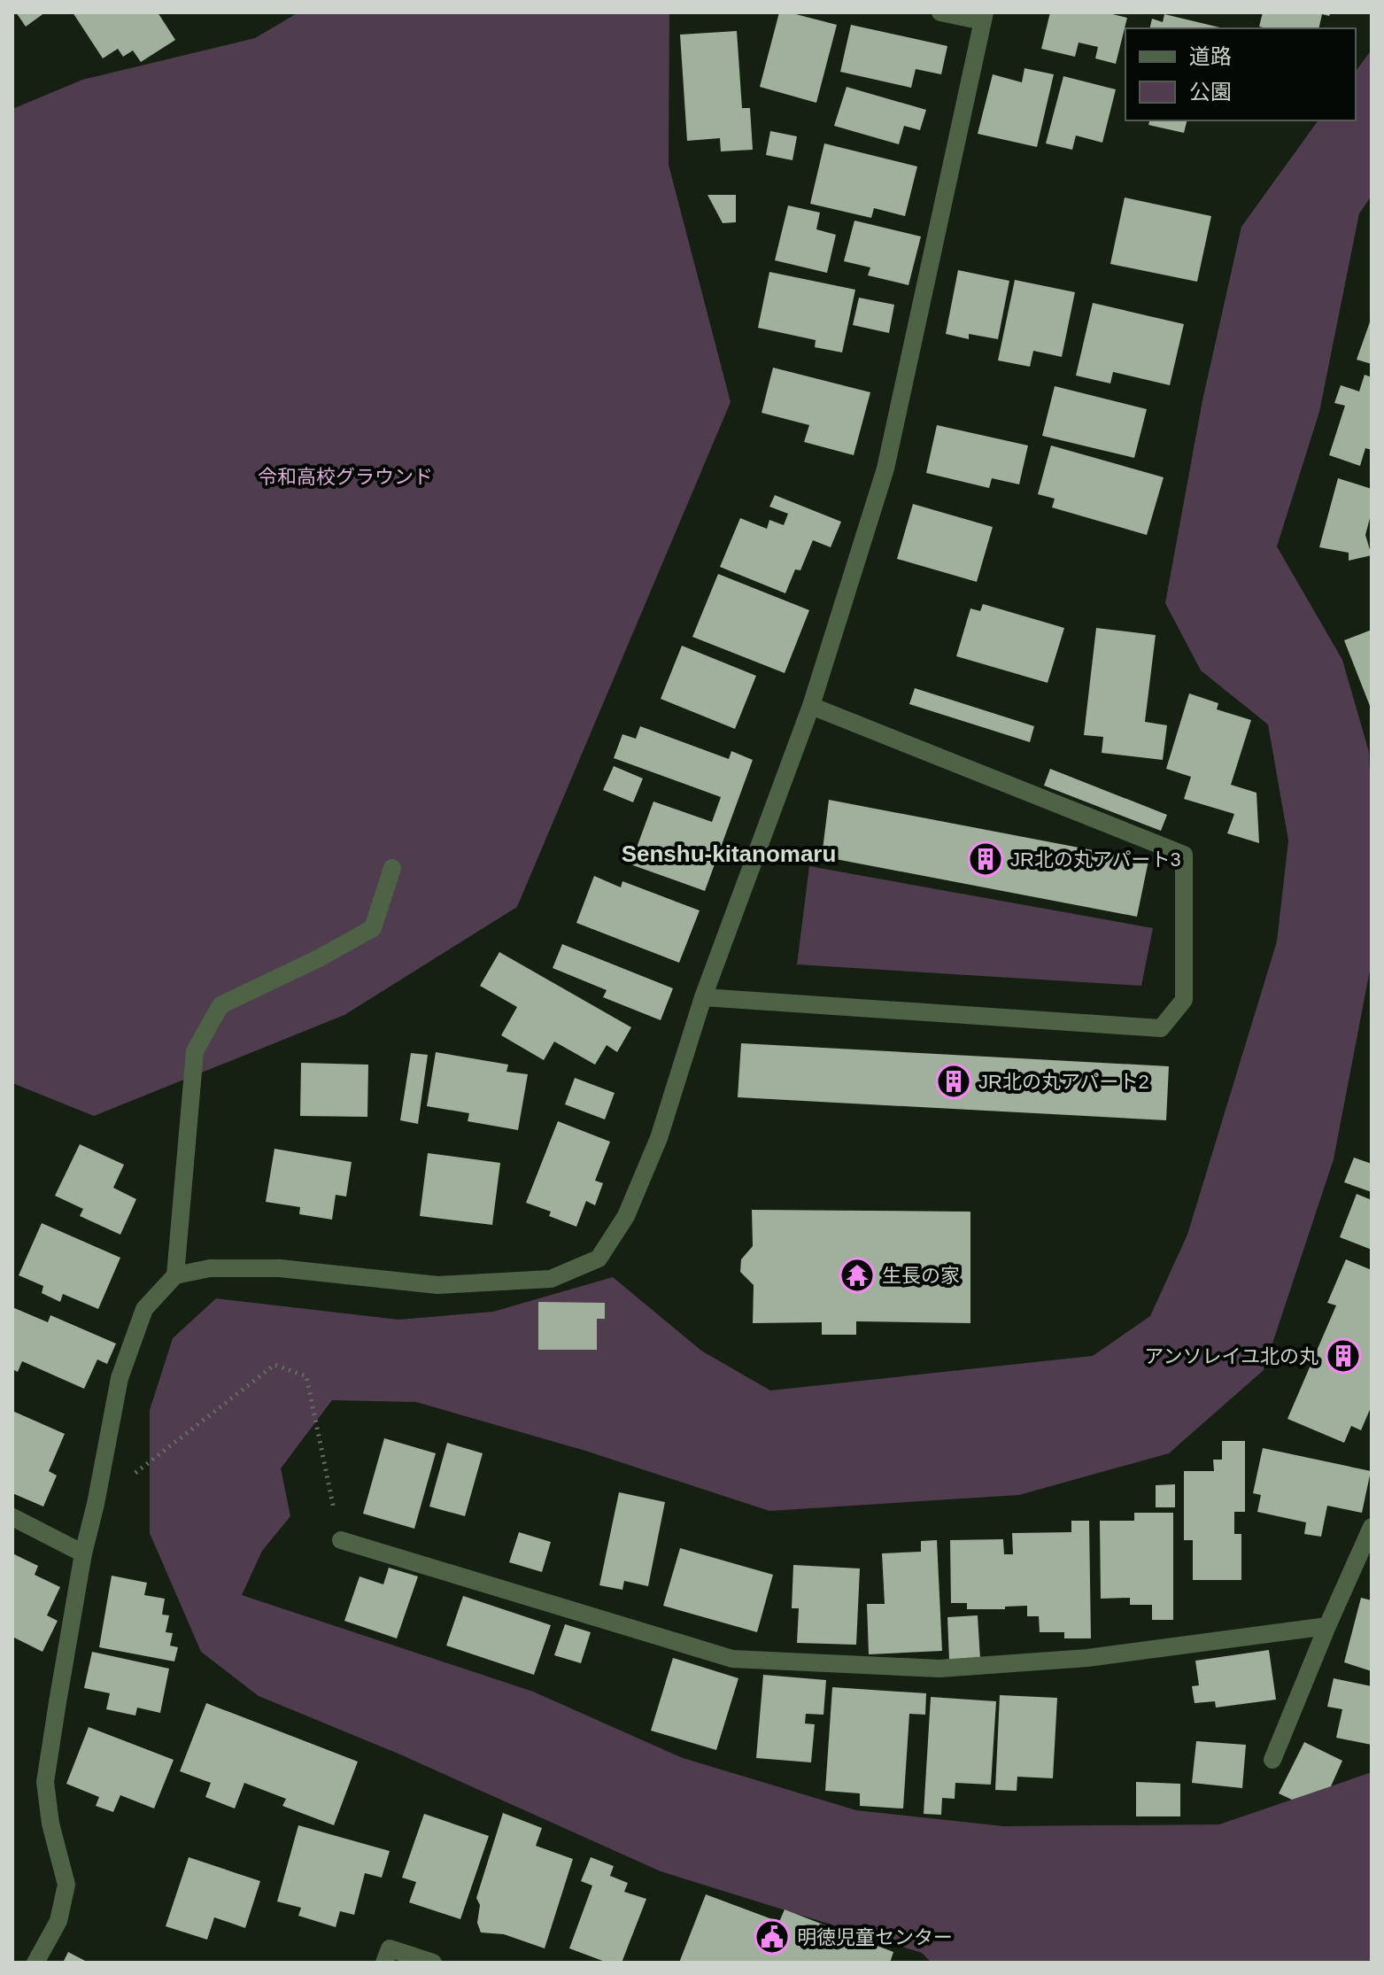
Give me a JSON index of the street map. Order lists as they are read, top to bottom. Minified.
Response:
{"districts":["Senshu-kitanomaru"],"parks":["令和高校グラウンド"],"places":{"building":["JR北の丸アパート3","JR北の丸アパート2","アンソレイユ北の丸"],"temple":["生長の家"],"public building":["明徳児童センター"]},"legend":["道路","公園"]}
